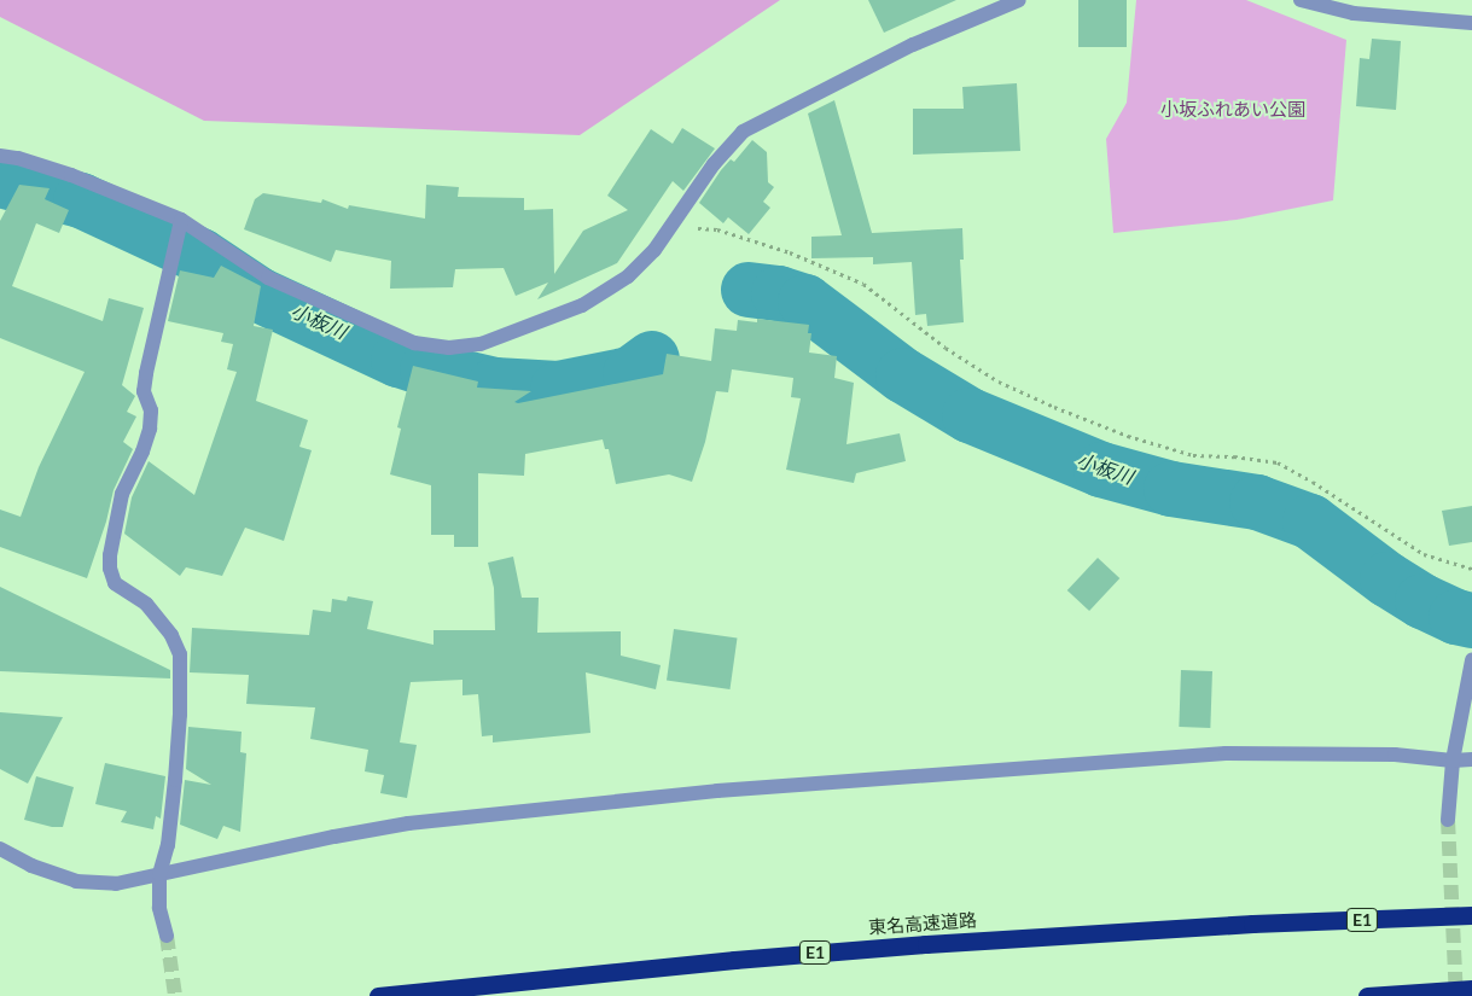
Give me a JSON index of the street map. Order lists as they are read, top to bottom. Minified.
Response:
{"streets":{"highway":["E1","東名高速道路"]},"water":["小板川"],"parks":["小坂ふれあい公園"]}
